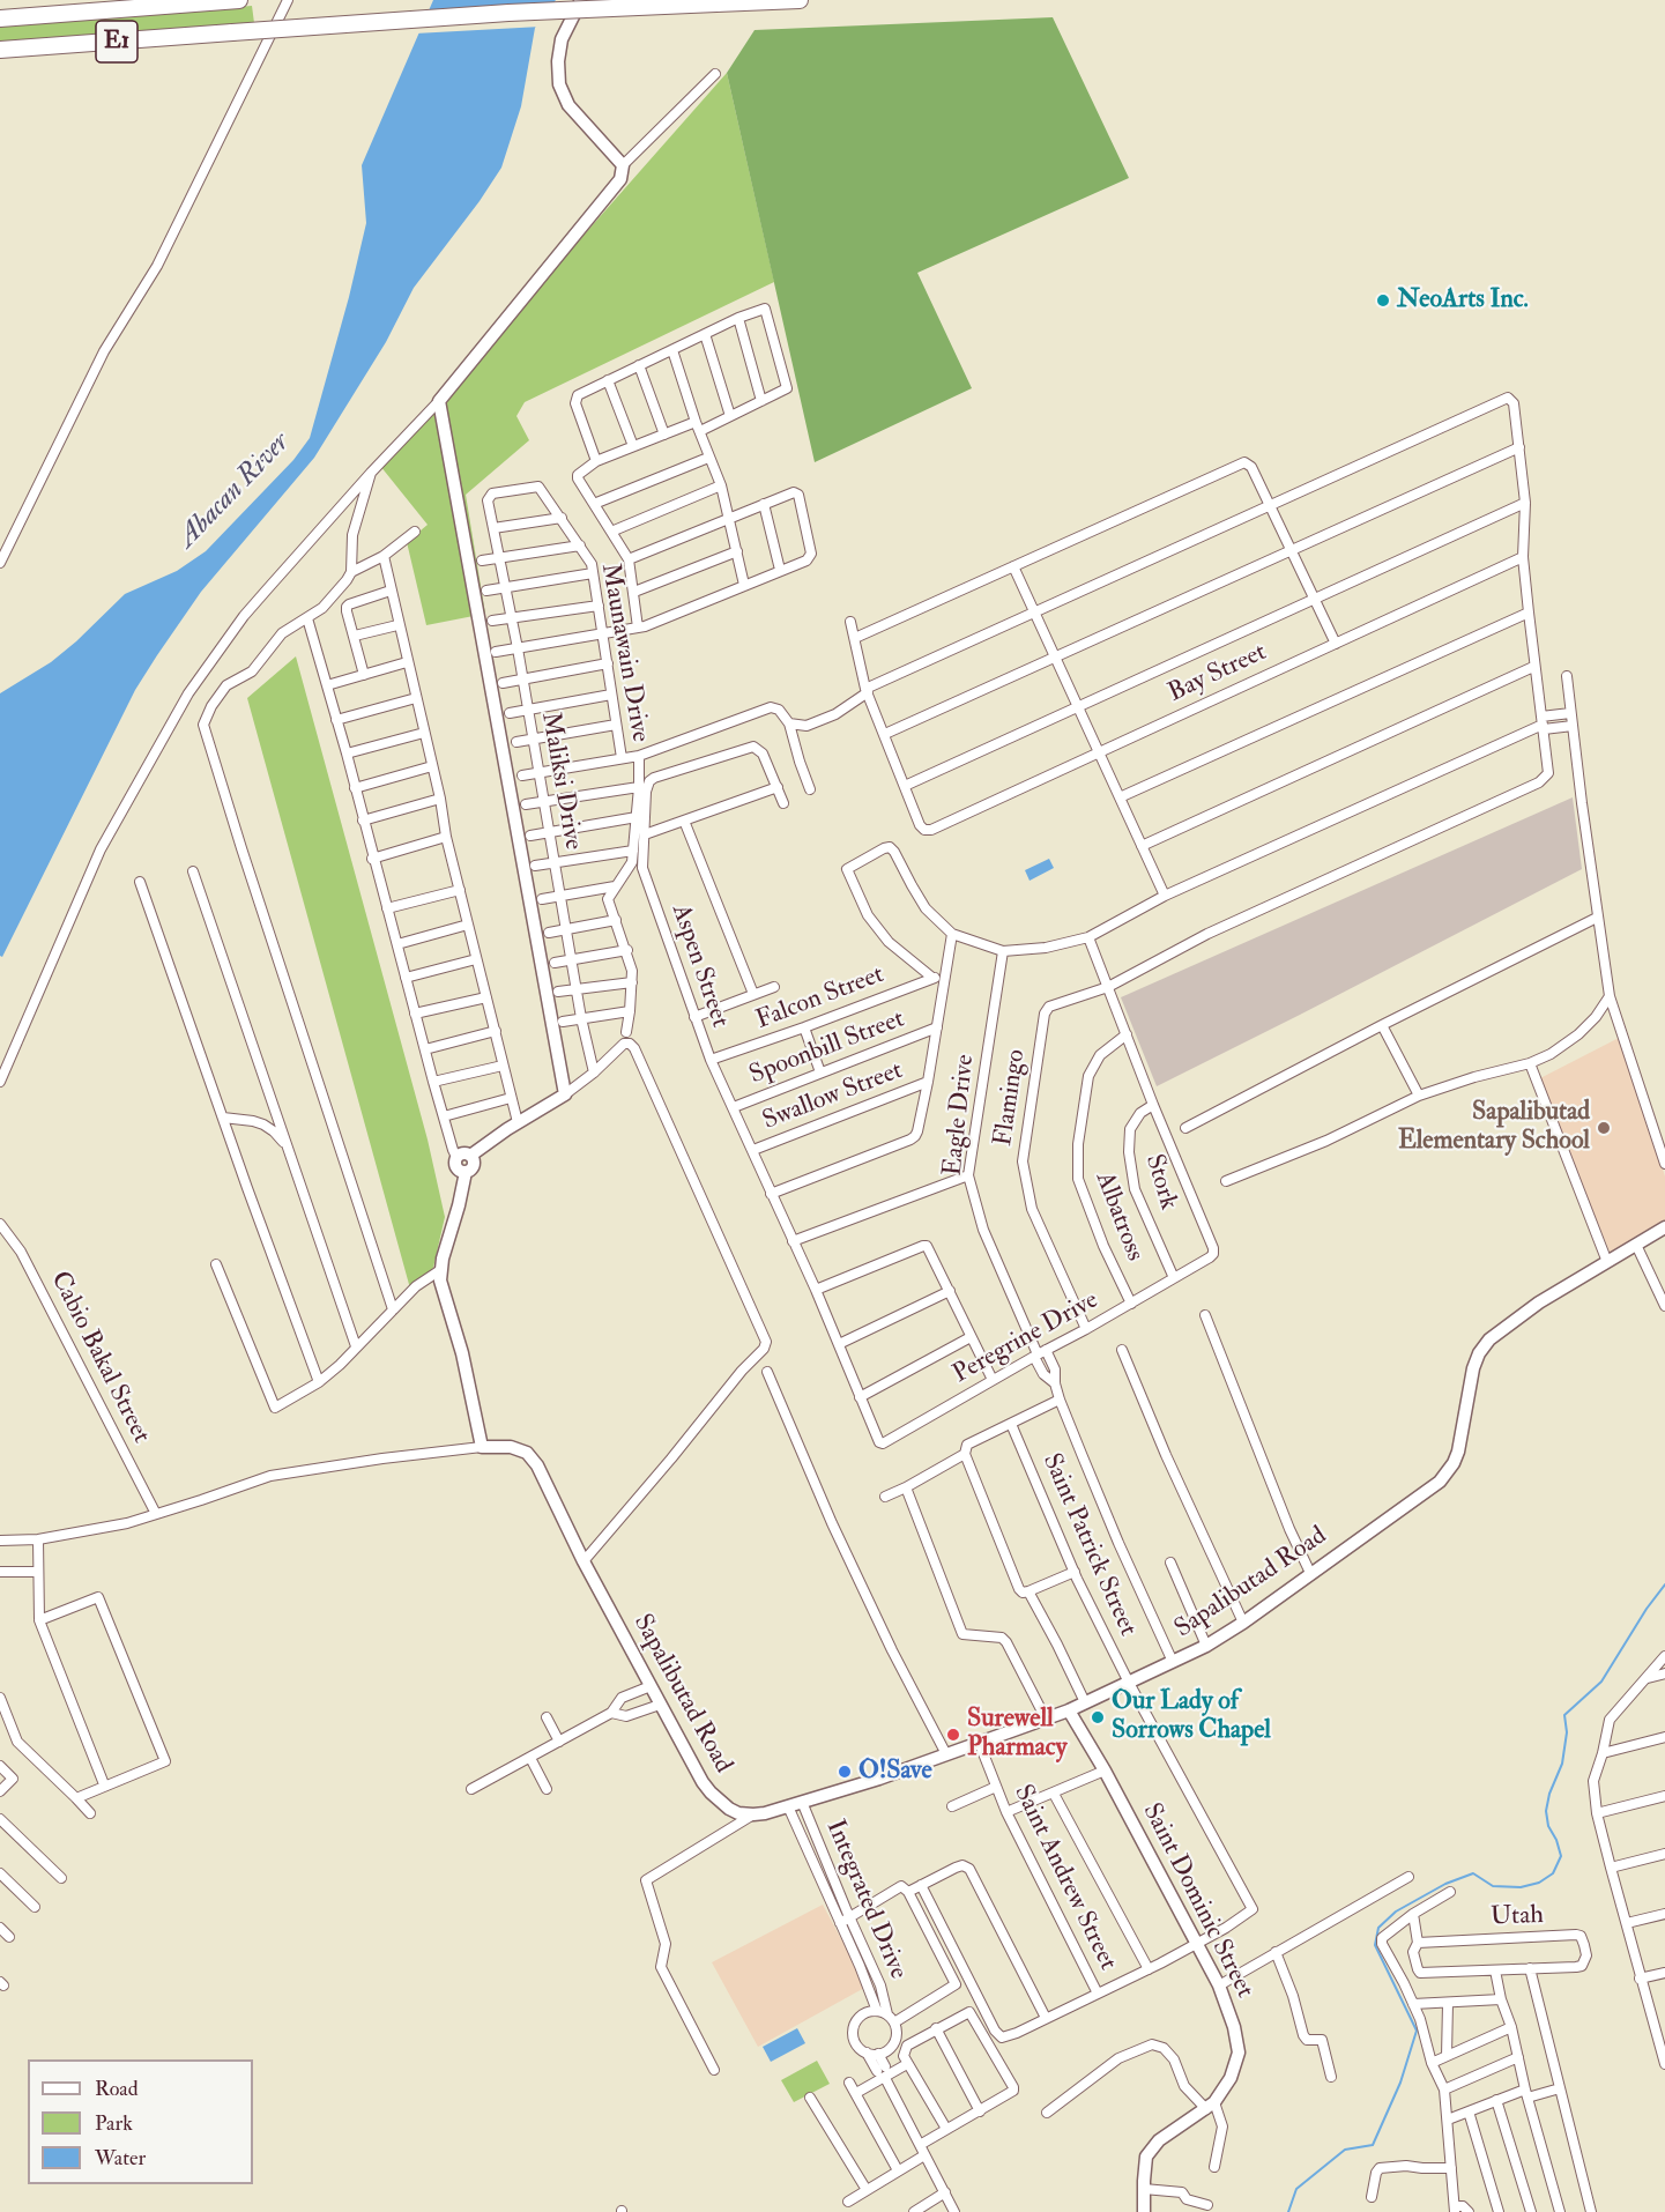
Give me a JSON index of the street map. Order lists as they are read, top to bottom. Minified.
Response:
{"streets":{"highway":["E1"],"street":["Maunawain Drive","Bay Street","Maliksi Drive","Aspen Street","Falcon Street","Spoonbill Street","Swallow Street","Flamingo","Eagle Drive","Stork","Albatross","Peregrine Drive","Cabio Bakal Street","Saint Patrick Street","Sapalibutad Road","Saint Andrew Street","Integrated Drive","Saint Dominic Street","Utah"]},"crossings":[["Maunawain Drive","Maliksi Drive"],["Aspen Street","Falcon Street"],["Aspen Street","Spoonbill Street"],["Aspen Street","Peregrine Drive"],["Spoonbill Street","Peregrine Drive"],["Swallow Street","Peregrine Drive"],["Flamingo","Peregrine Drive"],["Eagle Drive","Peregrine Drive"],["Stork","Peregrine Drive"],["Albatross","Peregrine Drive"],["Cabio Bakal Street","Sapalibutad Road"],["Saint Patrick Street","Sapalibutad Road"],["Saint Patrick Street","Saint Dominic Street"],["Sapalibutad Road","Saint Andrew Street"],["Sapalibutad Road","Integrated Drive"],["Sapalibutad Road","Saint Dominic Street"]],"water":["Abacan River"],"places":["NeoArts Inc.","Sapalibutad Elementary School","Our Lady of Sorrows Chapel","Surewell Pharmacy","O!Save"],"legend":["Road","Park","Water"]}
